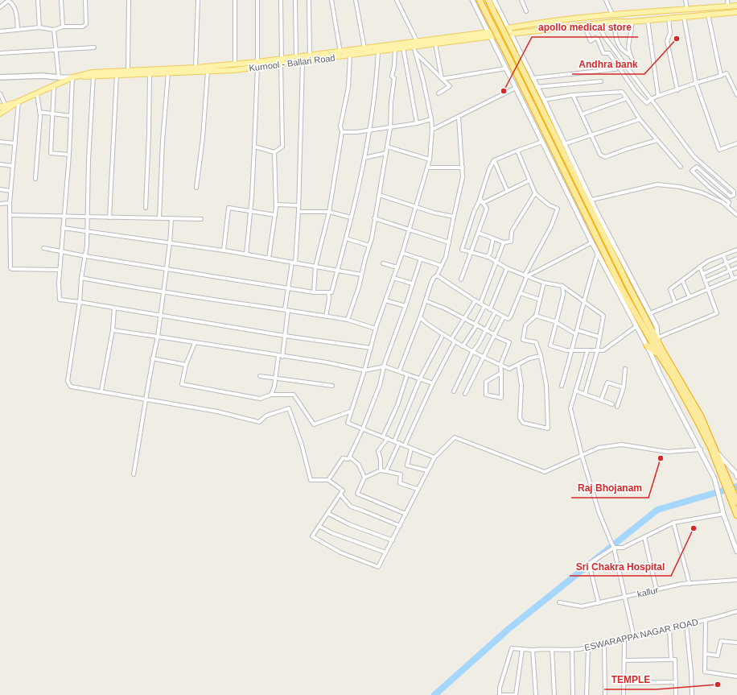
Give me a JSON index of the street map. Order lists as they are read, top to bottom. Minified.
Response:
{"streets":{"main road":["Kurnool - Ballari Road"],"street":["kallur","ESWARAPPA NAGAR ROAD"]},"places":["Andhra bank","apollo medical store","Raj Bhojanam","Sri Chakra Hospital","TEMPLE"]}
